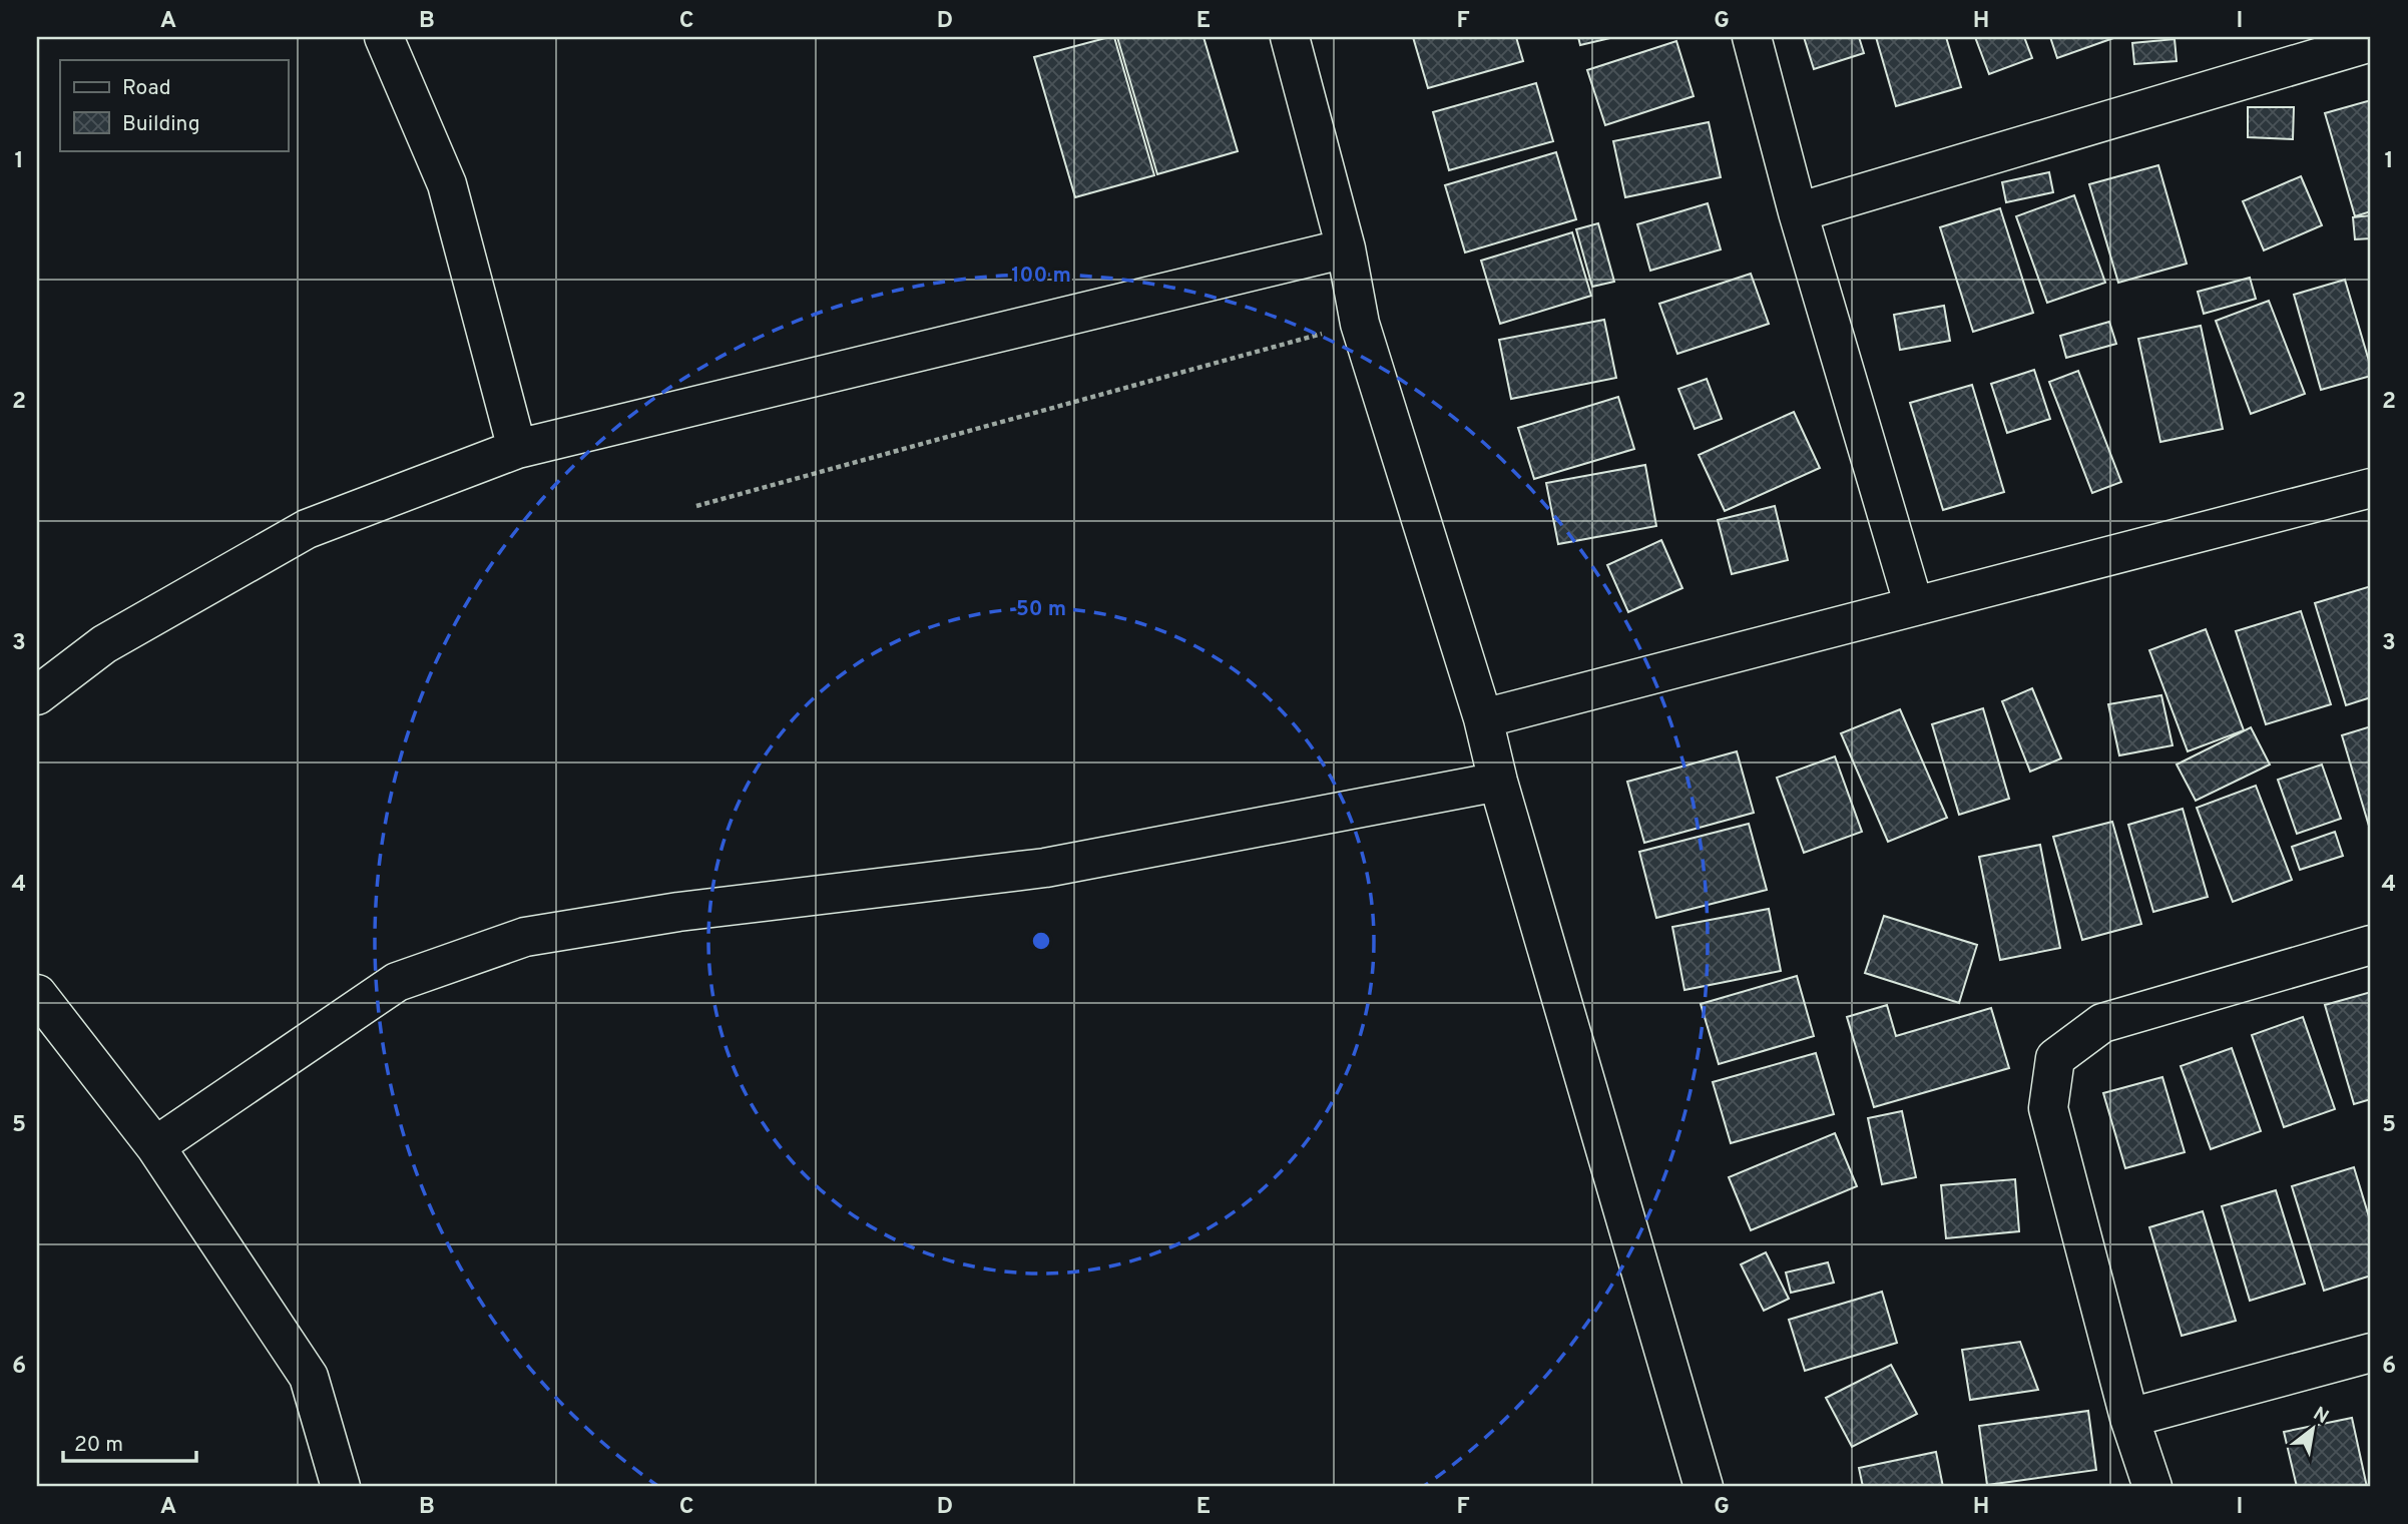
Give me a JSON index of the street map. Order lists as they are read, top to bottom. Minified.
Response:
{"legend":["Road","Building"],"scale_bar":"20 m","north":"top right","grid":{"columns":["A","B","C","D","E","F","G","H","I"],"rows":["1","2","3","4","5","6"]},"rings":["100 m","50 m"]}
